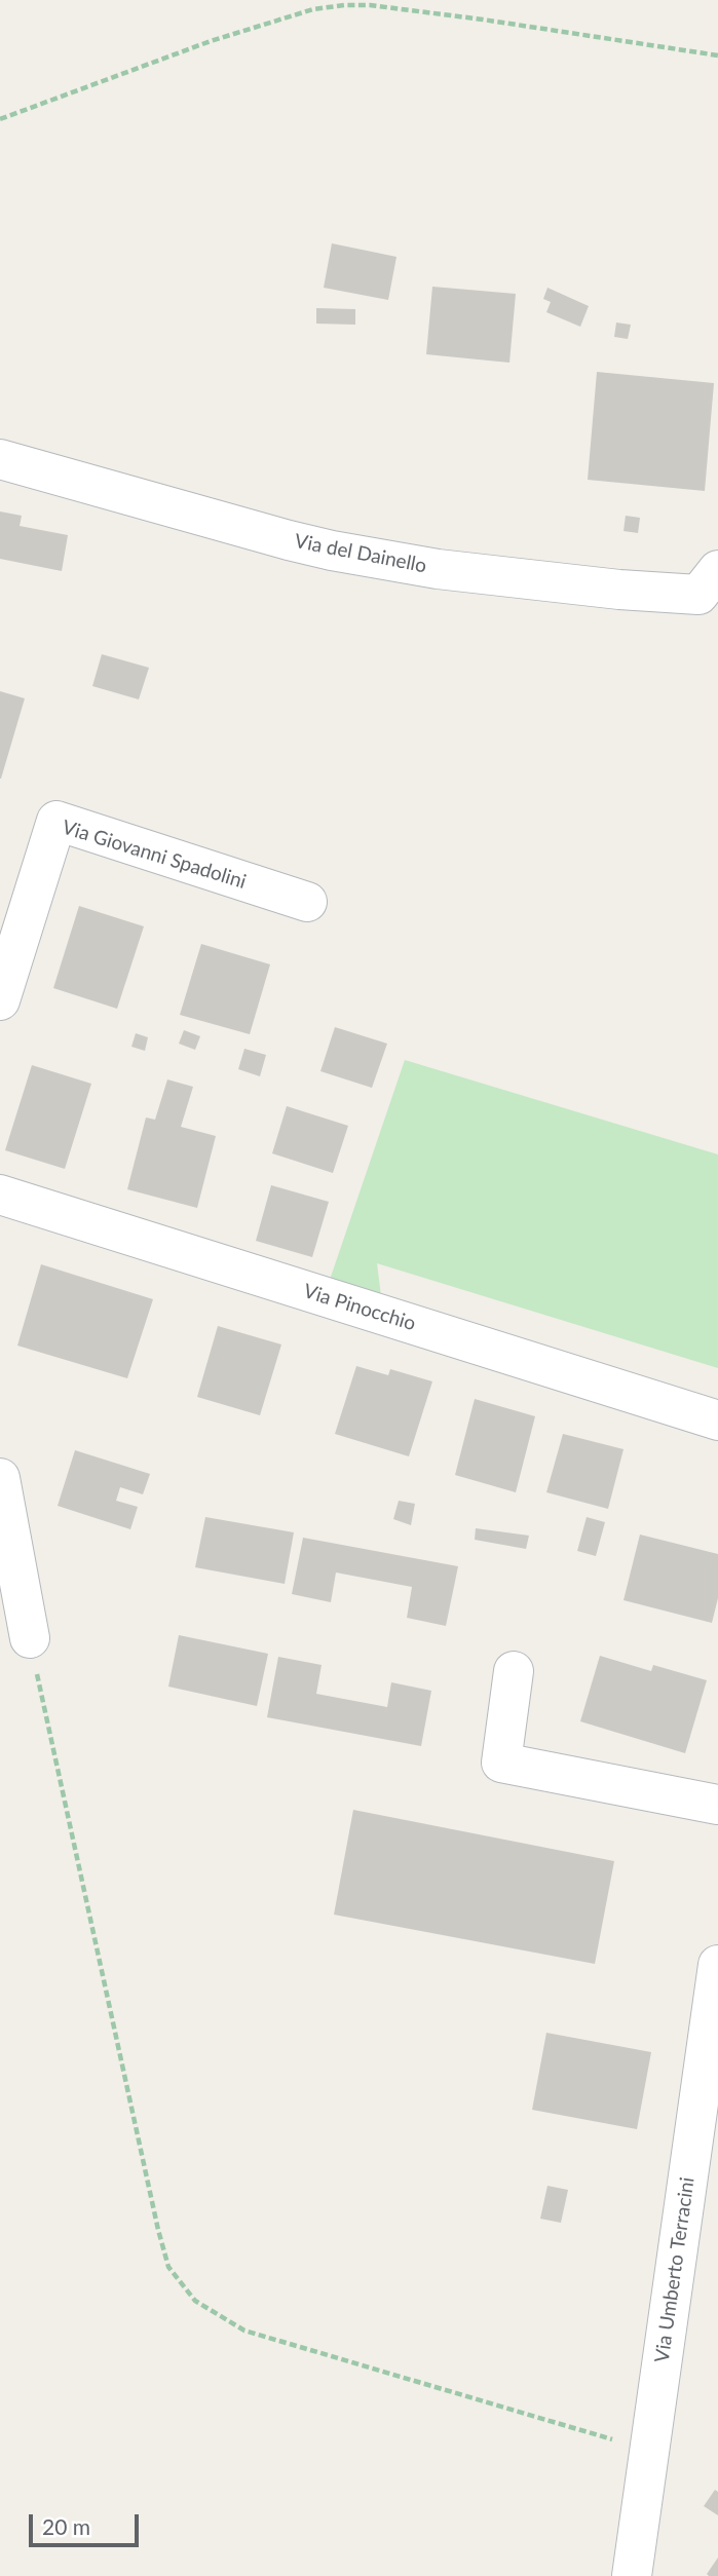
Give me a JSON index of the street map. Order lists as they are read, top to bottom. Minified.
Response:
{"streets":{"street":["Via del Dainello","Via Giovanni Spadolini","Via Pinocchio","Via Umberto Terracini"]},"scale_bar":"20 m"}
